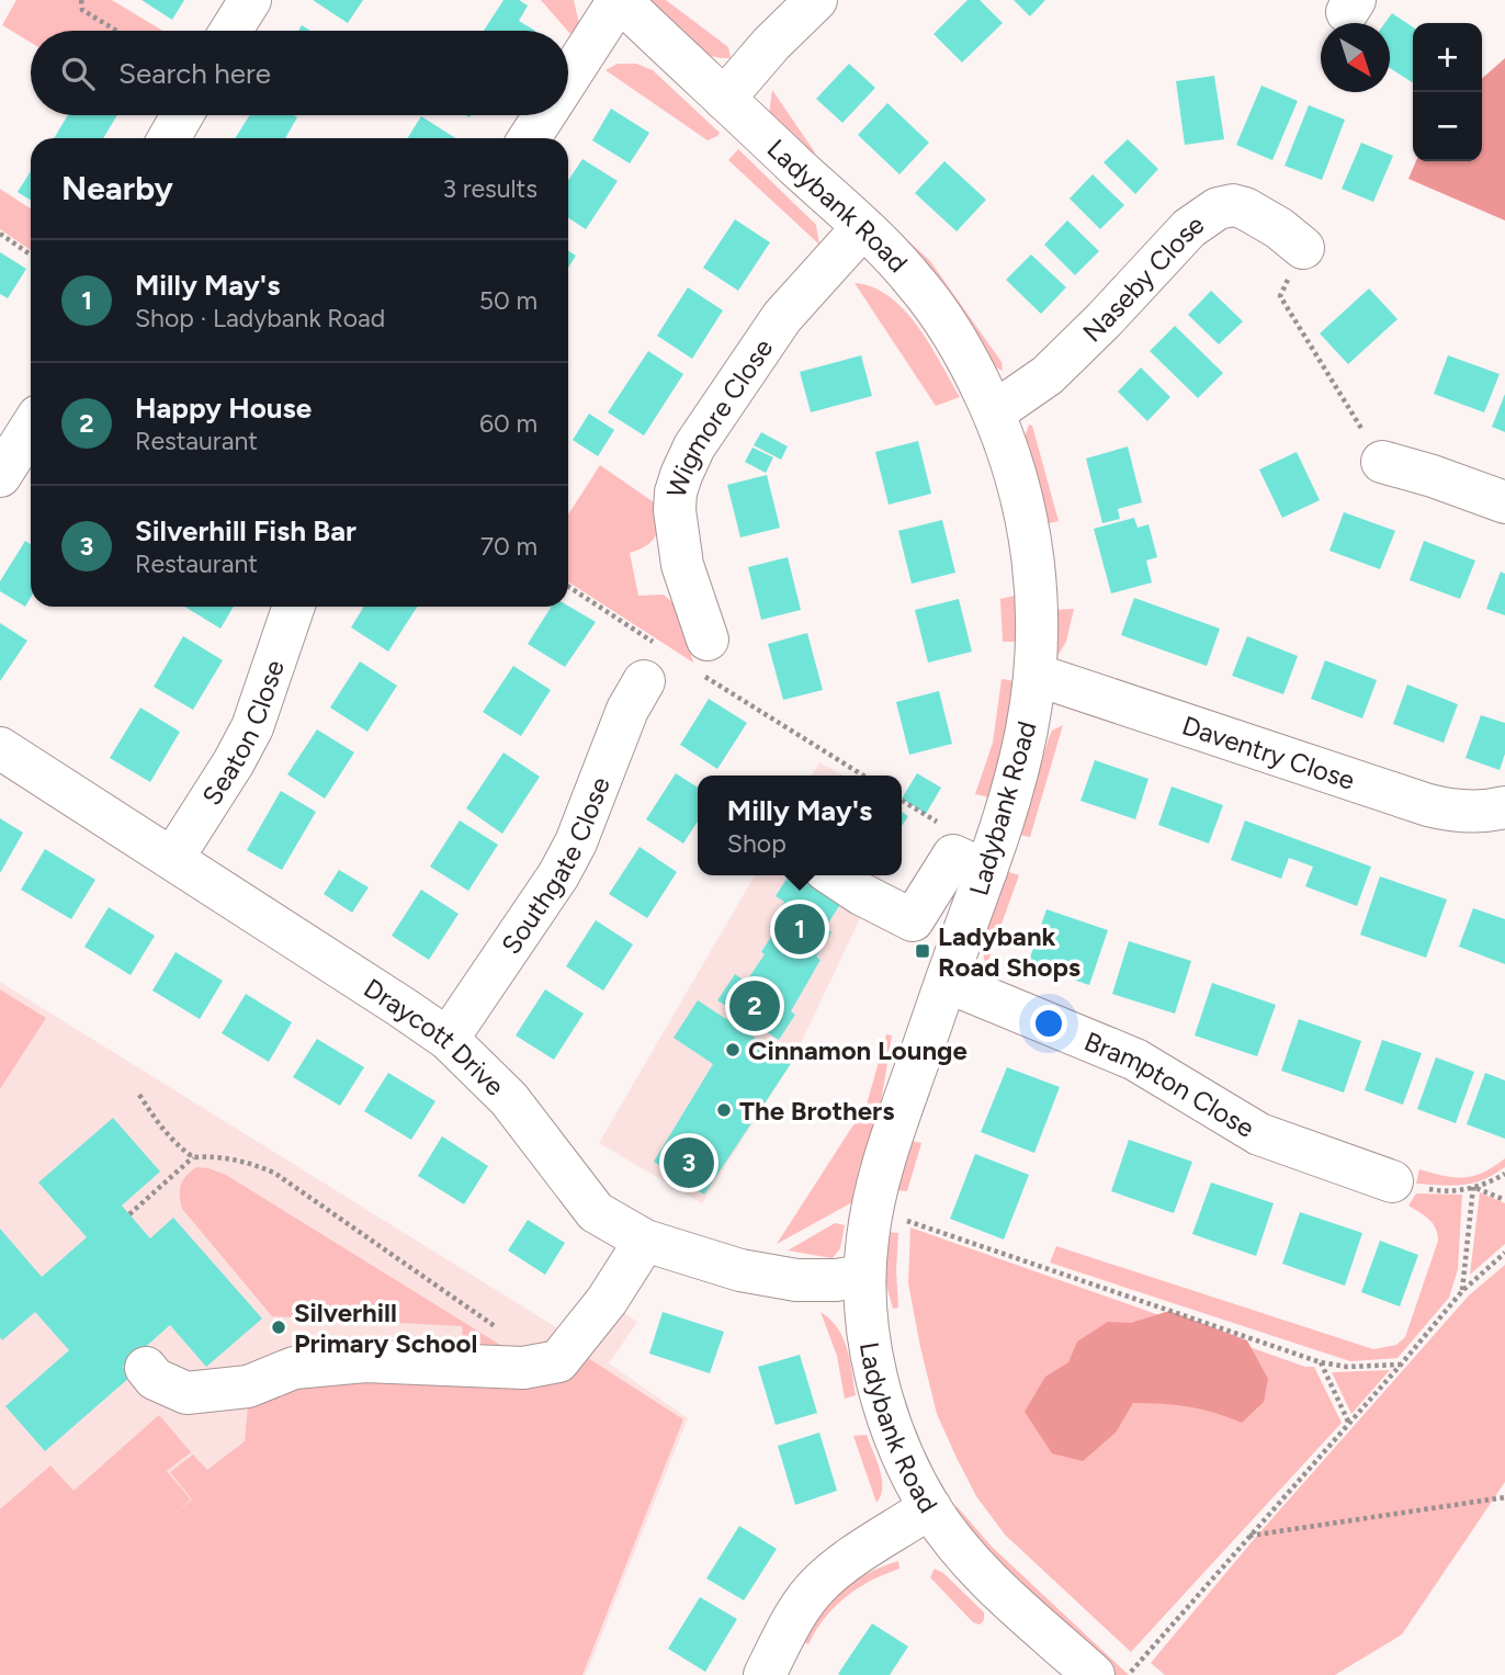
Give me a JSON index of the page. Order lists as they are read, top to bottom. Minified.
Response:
{"streets":{"street":["Ladybank Road","Naseby Close","Wigmore Close","Seaton Close","Daventry Close","Southgate Close","Draycott Drive","Brampton Close"]},"crossings":[["Ladybank Road","Naseby Close"],["Ladybank Road","Wigmore Close"],["Ladybank Road","Daventry Close"],["Ladybank Road","Draycott Drive"],["Ladybank Road","Brampton Close"],["Seaton Close","Draycott Drive"],["Southgate Close","Draycott Drive"]],"places":{"transit":["Ladybank Road Shops"],"other":["Cinnamon Lounge","The Brothers","Silverhill Primary School"]},"north":"bottom right","page":{"map_buttons":["+","−"],"search":"Search here","heading":["Nearby","3 results"],"list":[{"mark":"1","name":"Milly May's","note":"Shop · Ladybank Road","value":"50 m"},{"mark":"2","name":"Happy House","note":"Restaurant","value":"60 m"},{"mark":"3","name":"Silverhill Fish Bar","note":"Restaurant","value":"70 m"}],"popup":["Milly May's","Shop"],"pins":["1","2","3"]}}
